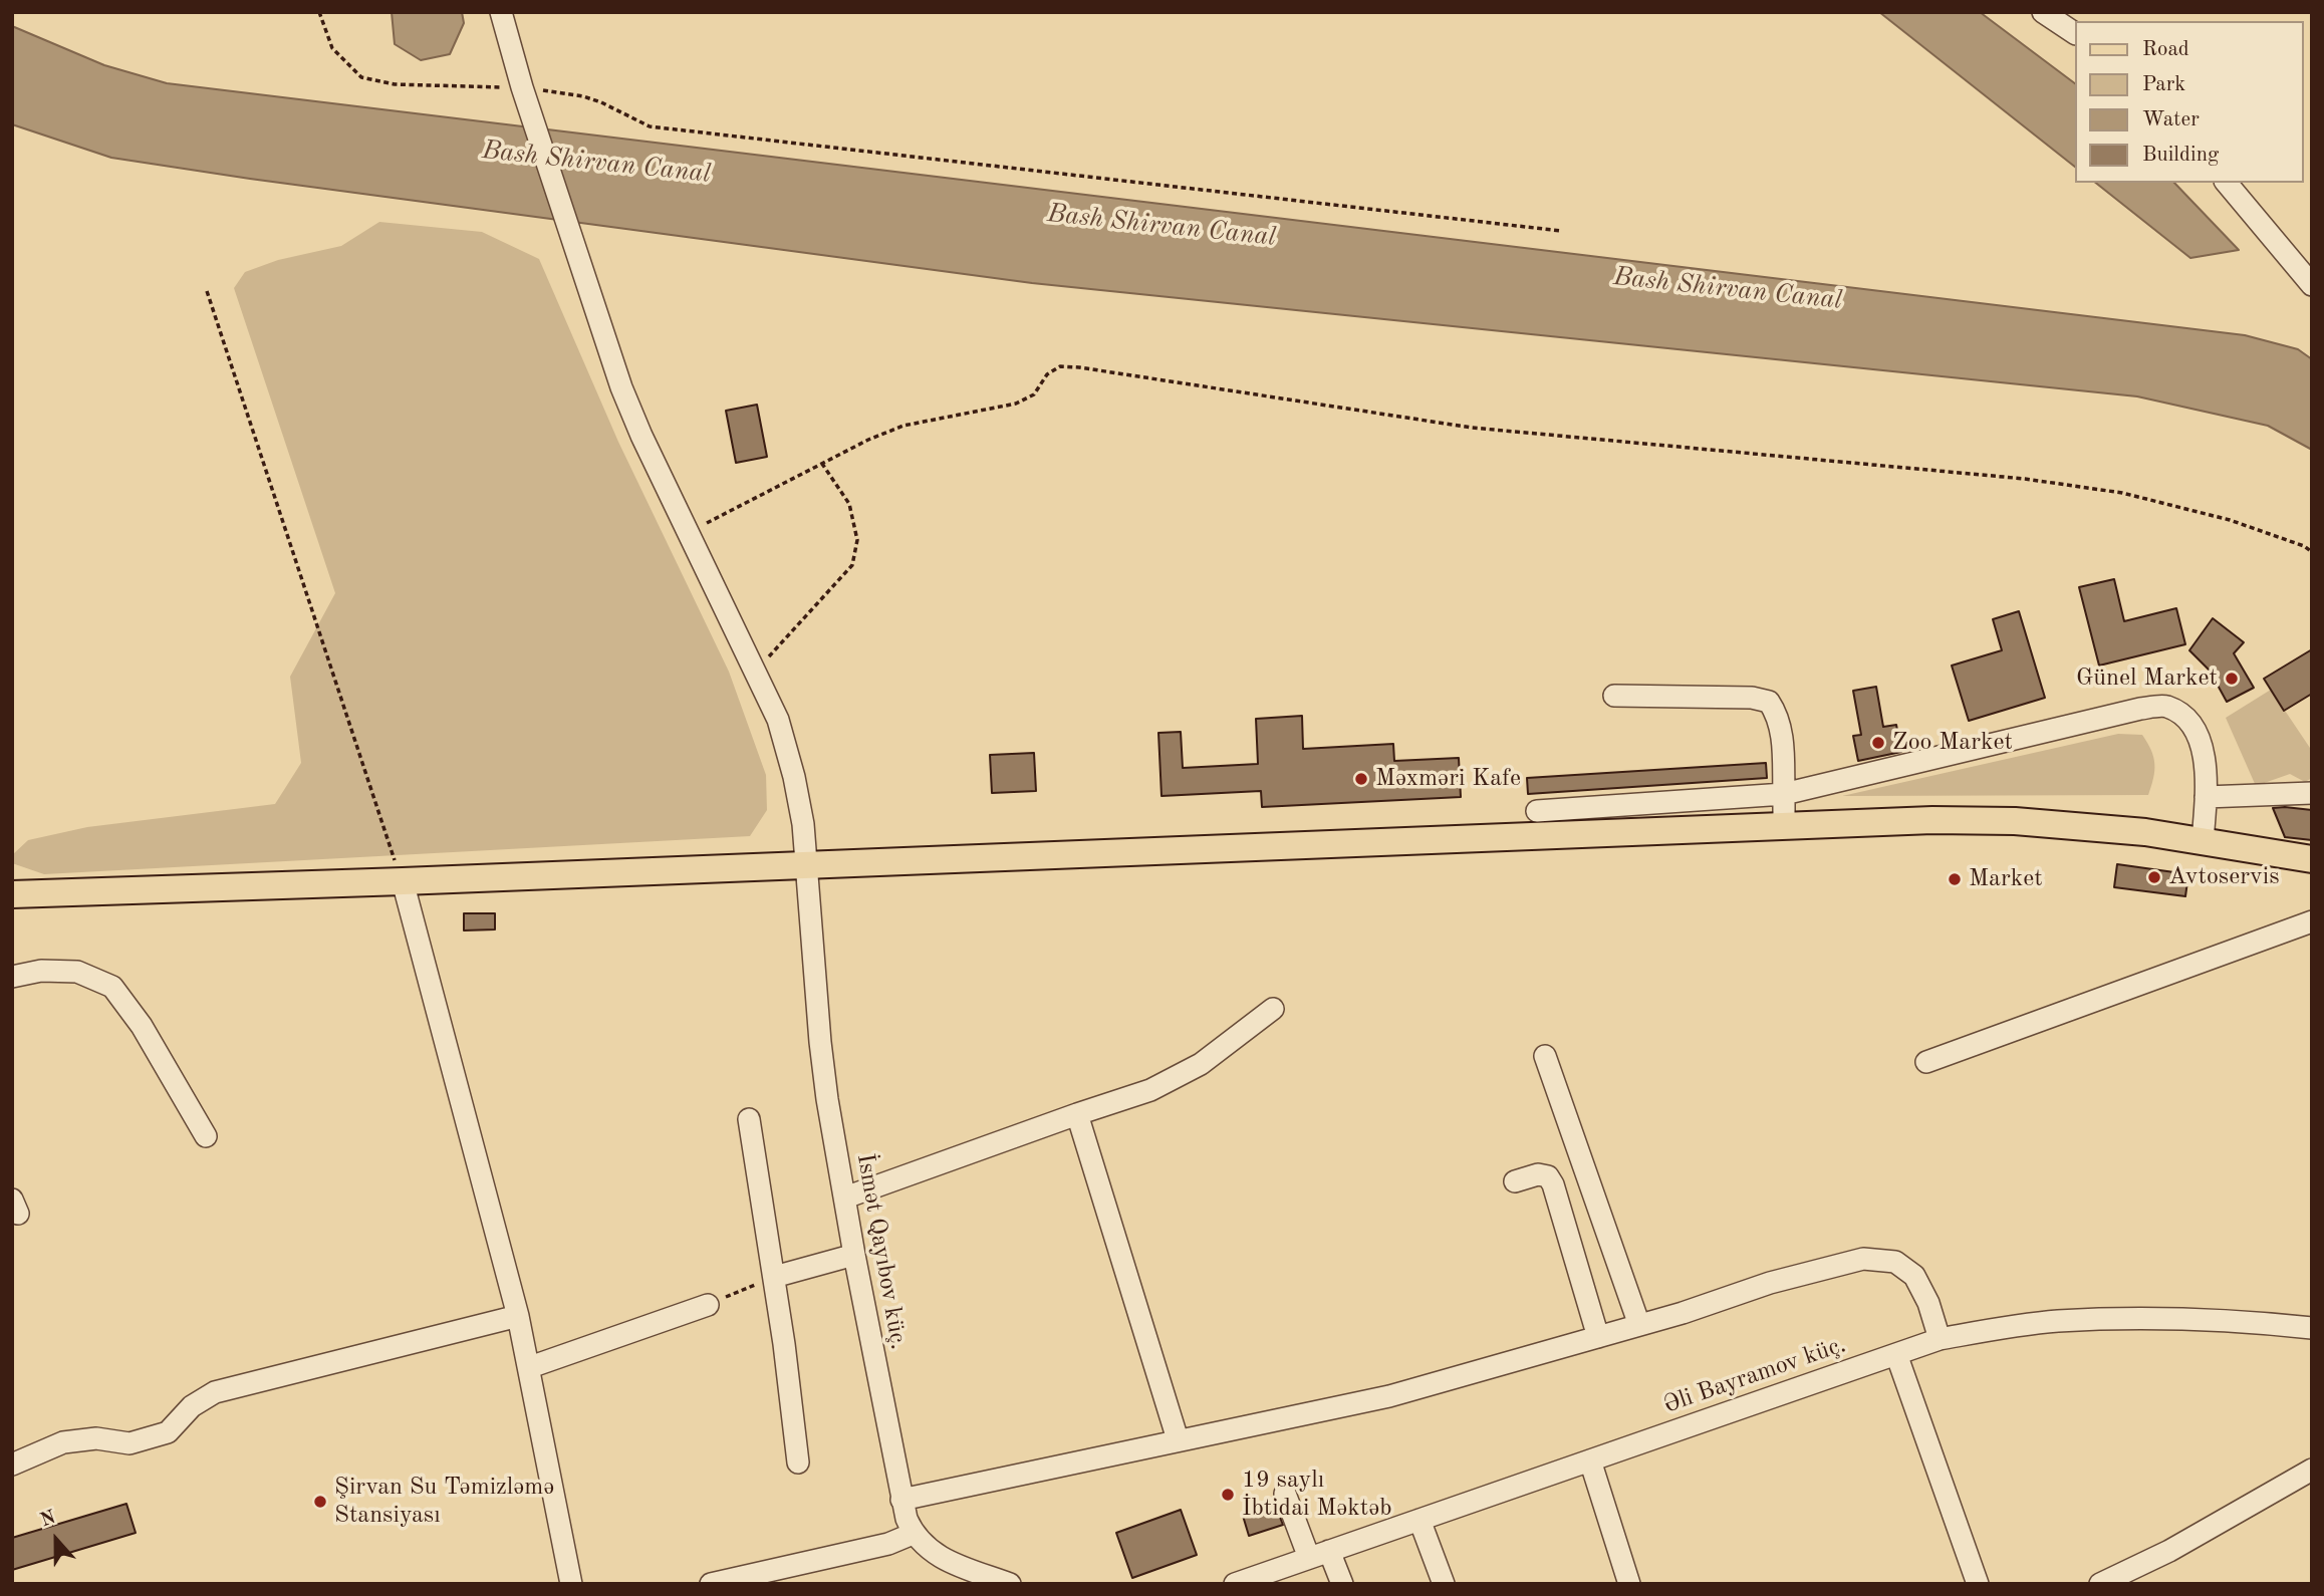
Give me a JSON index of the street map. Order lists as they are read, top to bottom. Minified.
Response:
{"streets":{"street":["İsmət Qayıbov küç.","Əli Bayramov küç."]},"water":["Bash Shirvan Canal"],"places":["Günel Market","Zoo Market","Məxməri Kafe","Avtoservis","Market","19 saylı İbtidai Məktəb","Şirvan Su Təmizləmə Stansiyası"],"legend":["Road","Park","Water","Building"],"north":"top"}
